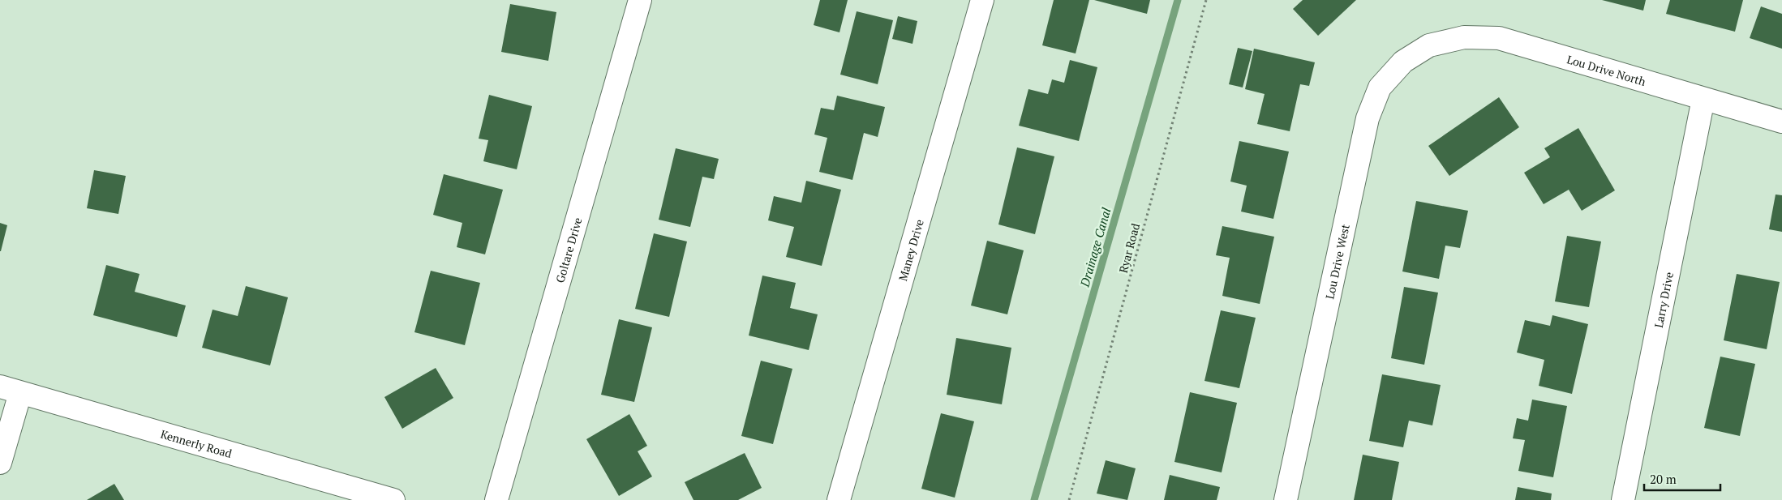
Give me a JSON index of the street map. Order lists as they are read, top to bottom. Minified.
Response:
{"streets":{"street":["Lou Drive North","Goltare Drive","Maney Drive","Lou Drive West","Larry Drive","Kennerly Road"],"path":["Ryar Road"]},"crossings":[["Lou Drive North","Lou Drive West"],["Lou Drive North","Larry Drive"]],"water":["Drainage Canal"],"scale_bar":"20 m"}
